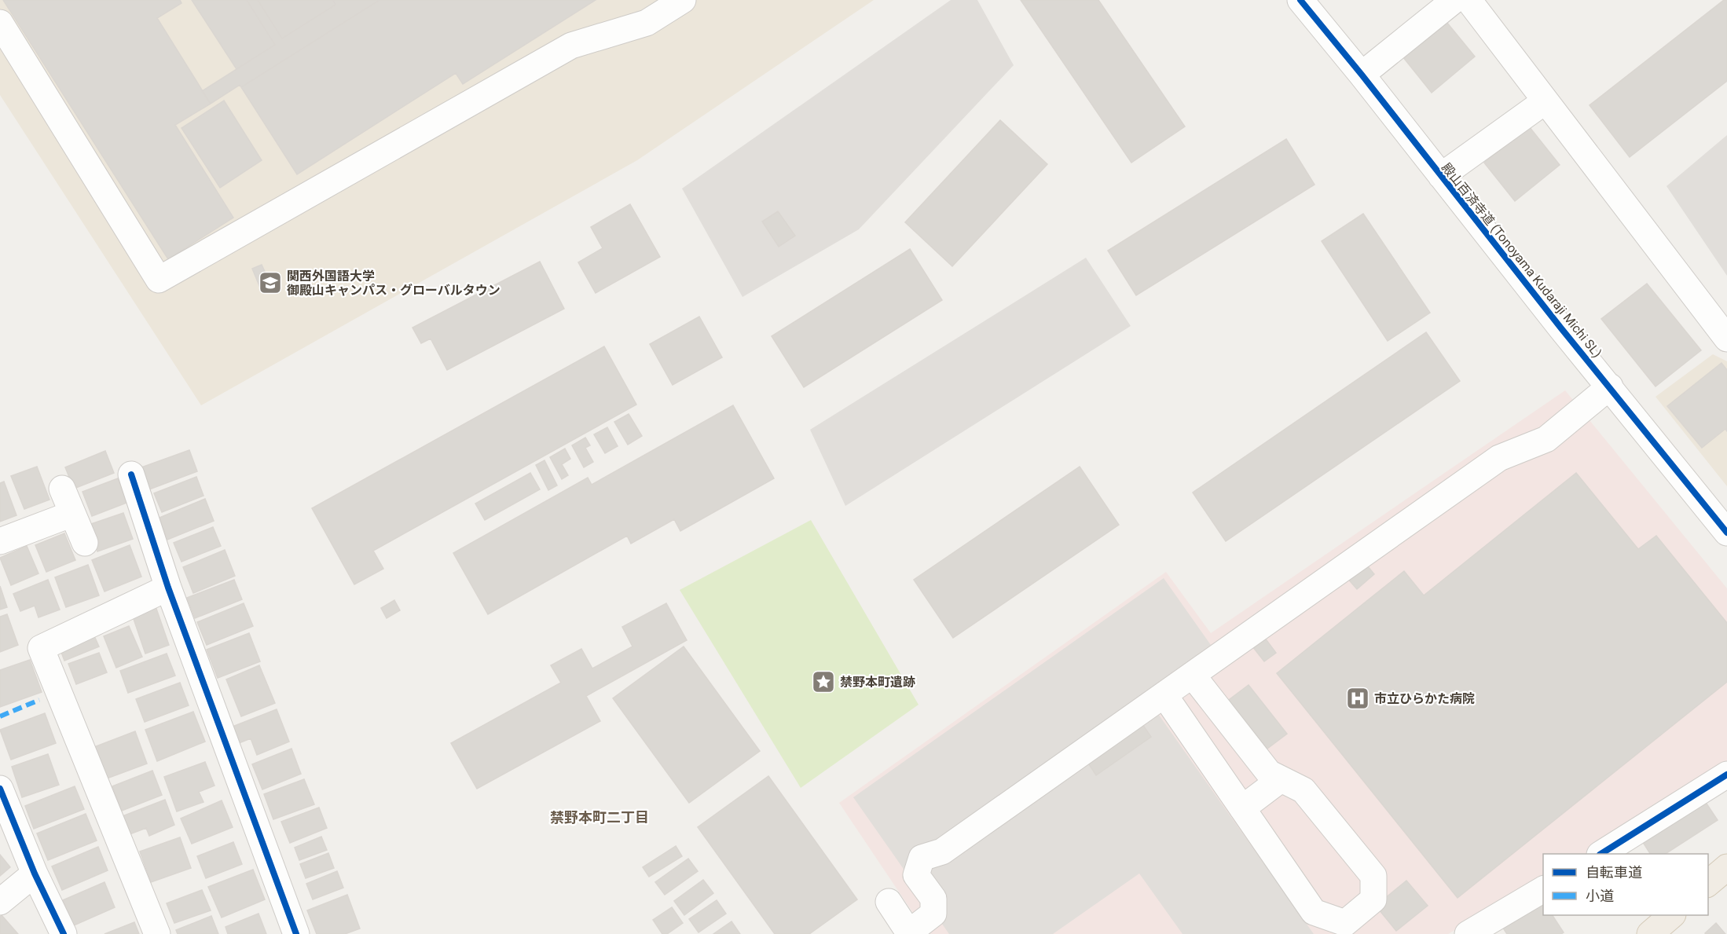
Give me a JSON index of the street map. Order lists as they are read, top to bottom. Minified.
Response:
{"streets":{"street":["殿山百済寺道 (Tonoyama Kudaraji Michi SL)"]},"districts":["禁野本町二丁目"],"places":{"school or university":["関西外国語大学 御殿山キャンパス・グローバルタウン"],"place":["禁野本町遺跡"],"hospital":["市立ひらかた病院"]},"legend":["自転車道","小道"]}
